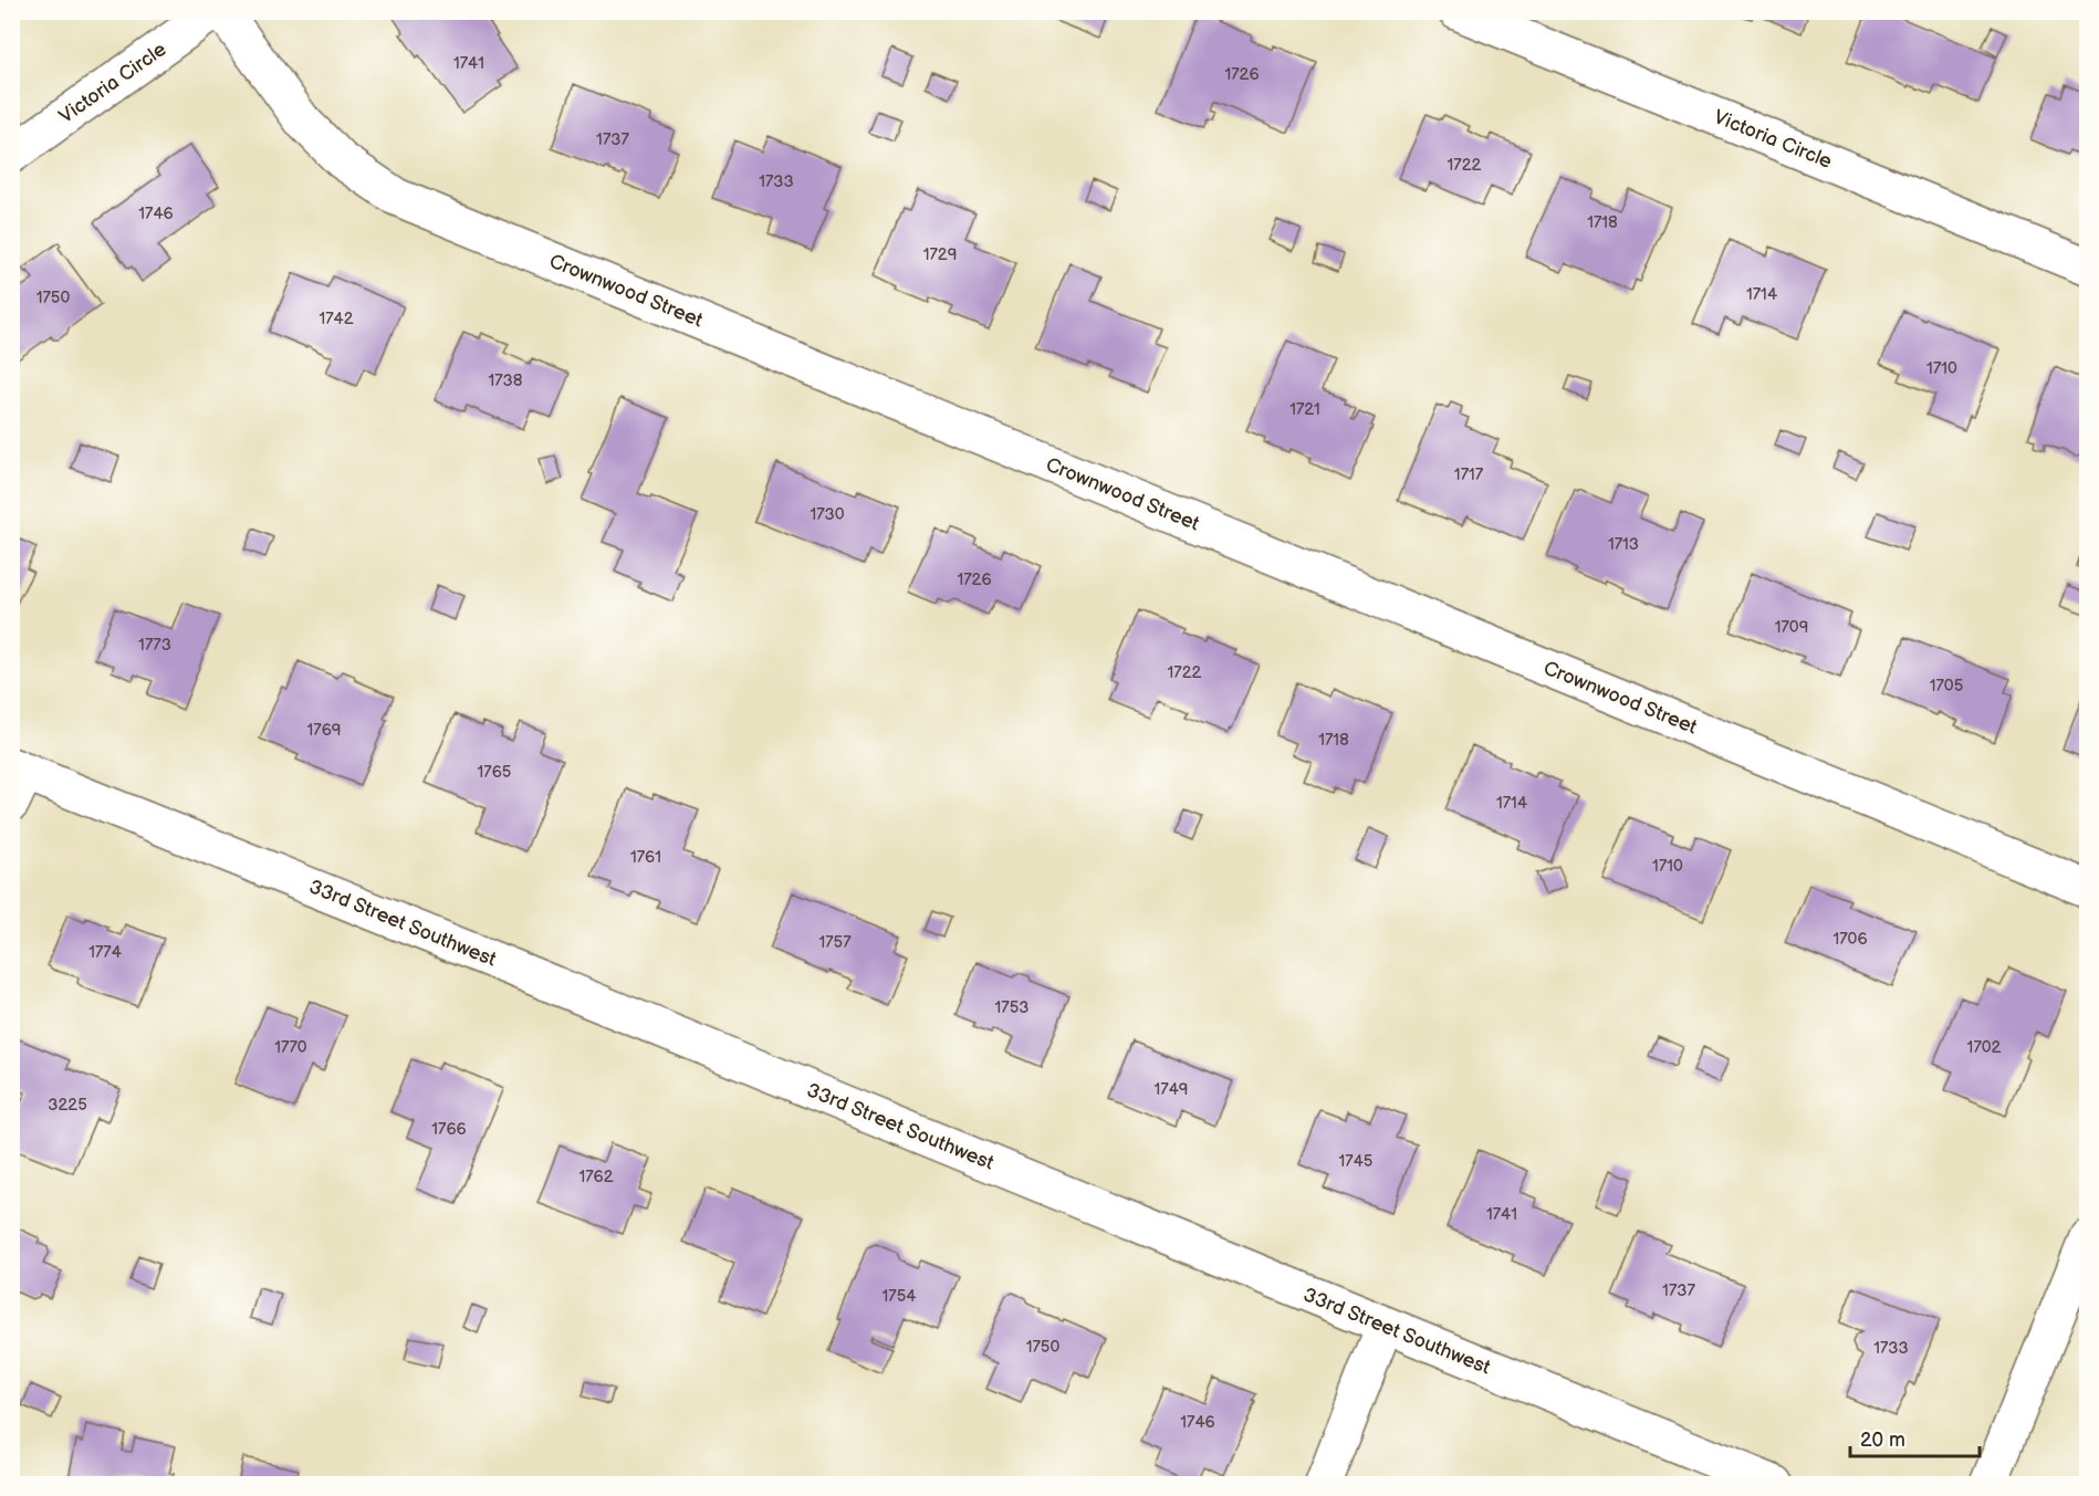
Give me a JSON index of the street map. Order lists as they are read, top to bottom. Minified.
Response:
{"streets":{"street":["Victoria Circle","Crownwood Street","33rd Street Southwest"]},"house_numbers":["1741","1726","1737","1722","1733","1746","1718","1729","1714","1750","1742","1710","1738","1721","1717","1730","1713","1726","1709","1773","1722","1705","1769","1718","1765","1714","1761","1710","1706","1757","1774","1753","1770","1702","1749","3225","1766","1745","1762","1741","1737","1754","1750","1733","1746"],"scale_bar":"20 m"}
